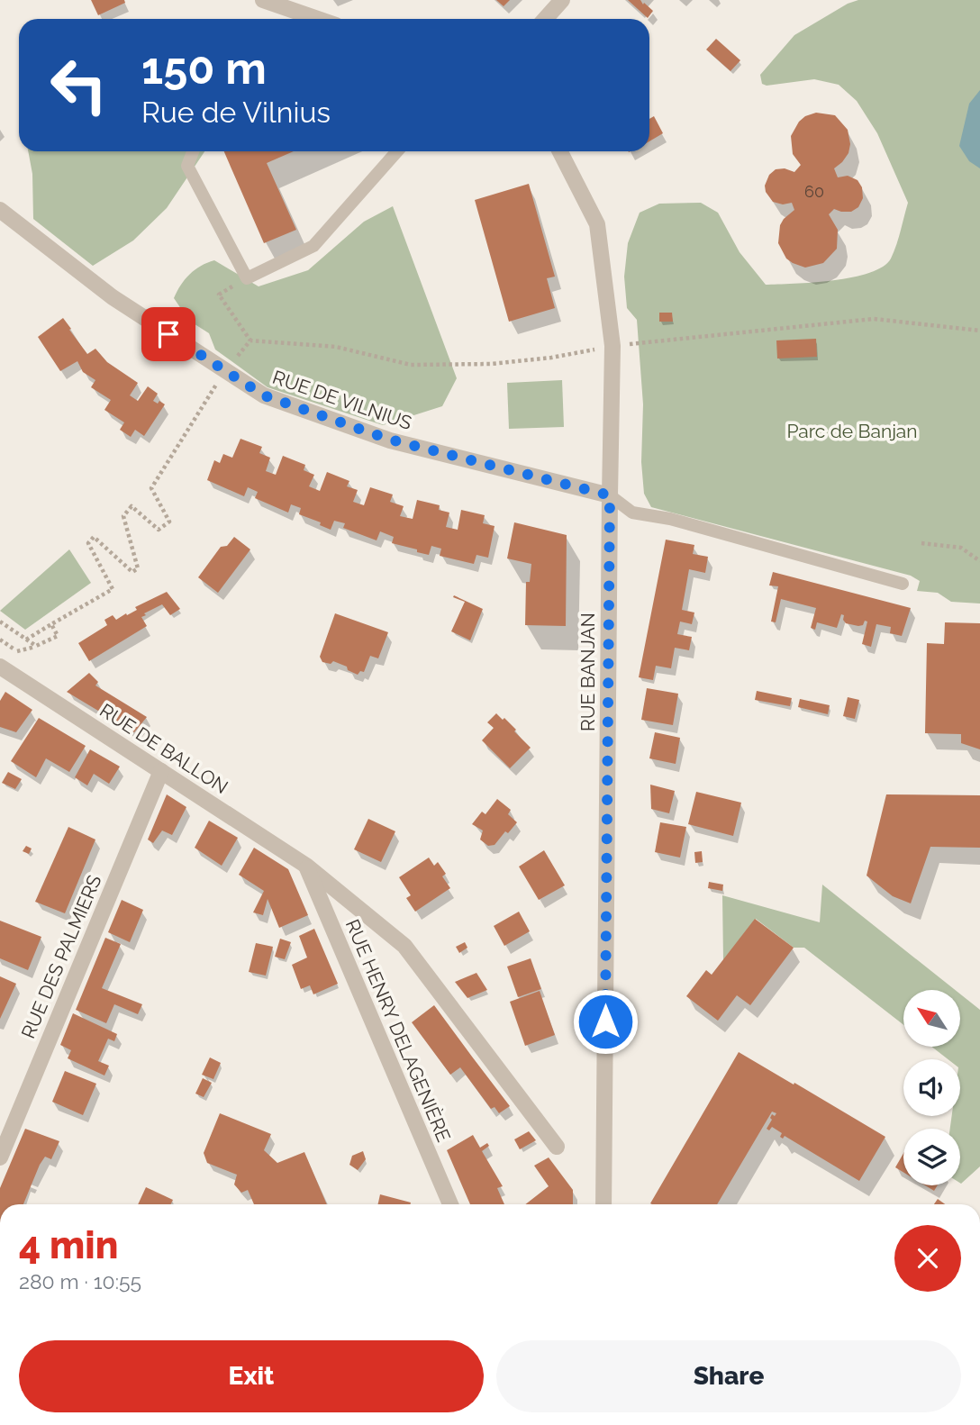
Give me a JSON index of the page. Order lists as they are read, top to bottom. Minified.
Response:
{"streets":{"street":["RUE DE VILNIUS","RUE BANJAN","RUE DE BALLON","RUE DES PALMIERS","RUE HENRY DELAGENIÈRE"]},"crossings":[["RUE DE VILNIUS","RUE BANJAN"],["RUE DE BALLON","RUE DES PALMIERS"],["RUE DE BALLON","RUE HENRY DELAGENIÈRE"]],"parks":["Parc de Banjan"],"house_numbers":["60"],"north":"top left","page":{"turn":["150 m","Rue de Vilnius"],"heading":["4 min","280 m · 10:55"],"buttons":["Exit","Share"]}}
